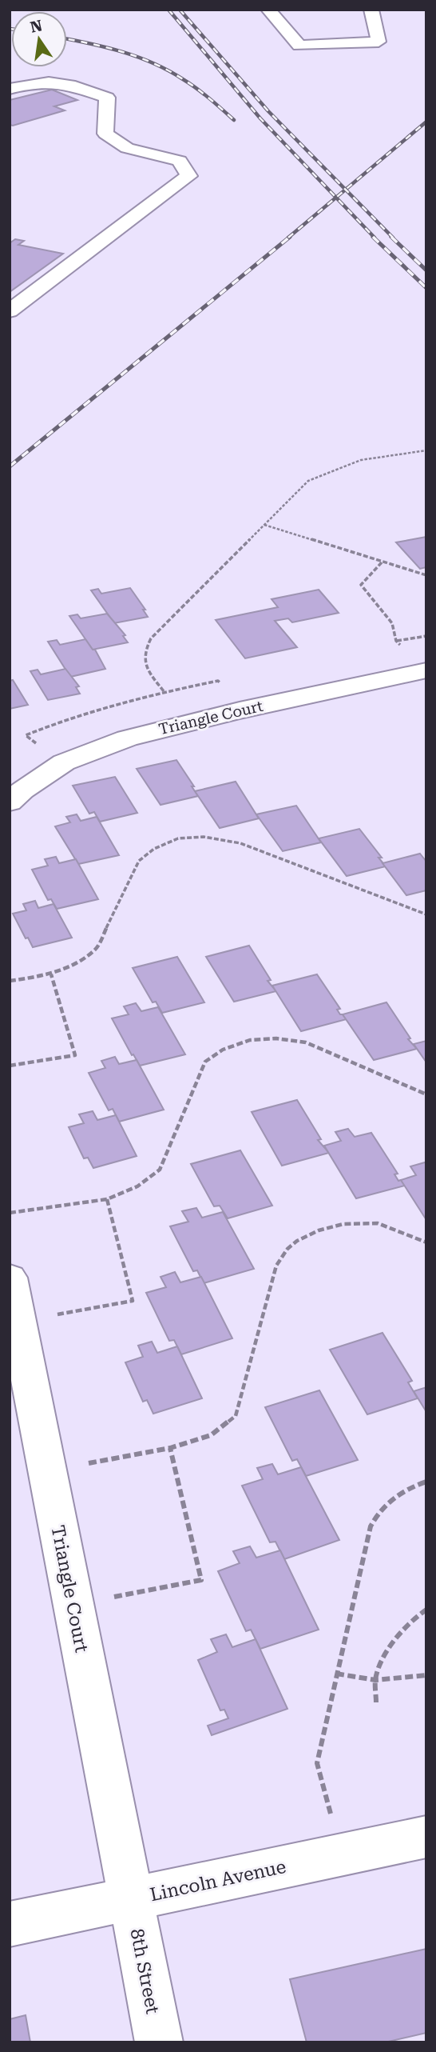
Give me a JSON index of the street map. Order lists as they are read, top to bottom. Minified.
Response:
{"streets":{"street":["Triangle Court","Lincoln Avenue","8th Street"]},"crossings":[["Triangle Court","Lincoln Avenue"],["Triangle Court","8th Street"],["Lincoln Avenue","8th Street"]],"north":"top"}
